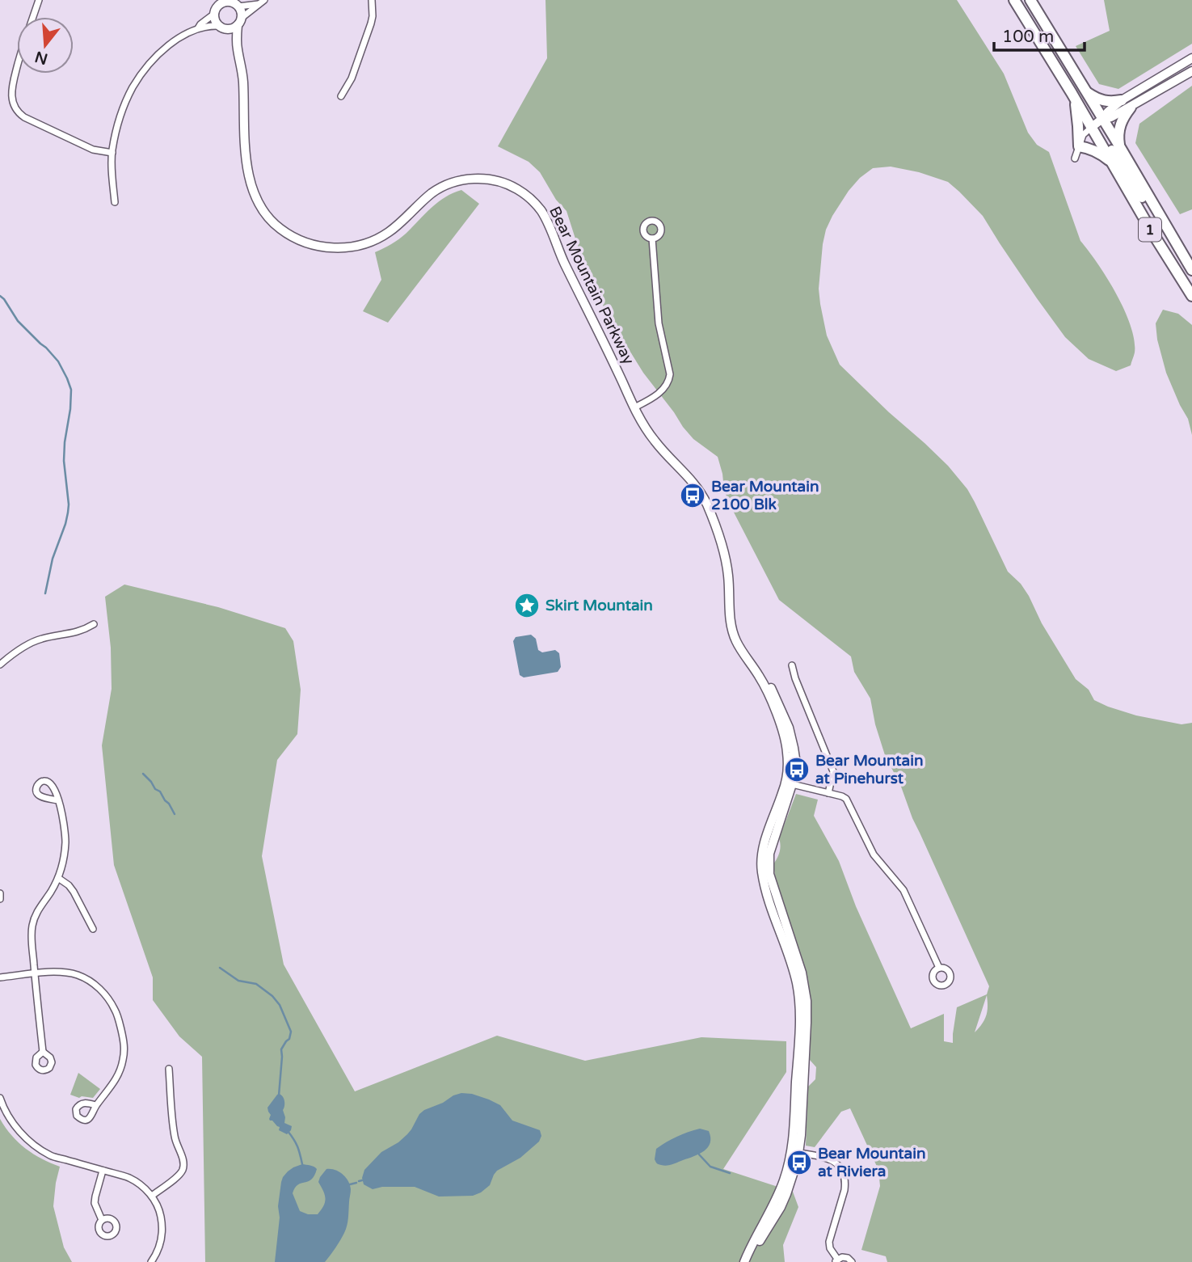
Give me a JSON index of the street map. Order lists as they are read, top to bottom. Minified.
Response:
{"streets":{"highway":["1"],"street":["Bear Mountain Parkway"]},"places":{"bus stop":["Bear Mountain 2100 Blk","Bear Mountain at Pinehurst","Bear Mountain at Riviera"],"place":["Skirt Mountain"]},"scale_bar":"100 m","north":"bottom"}
